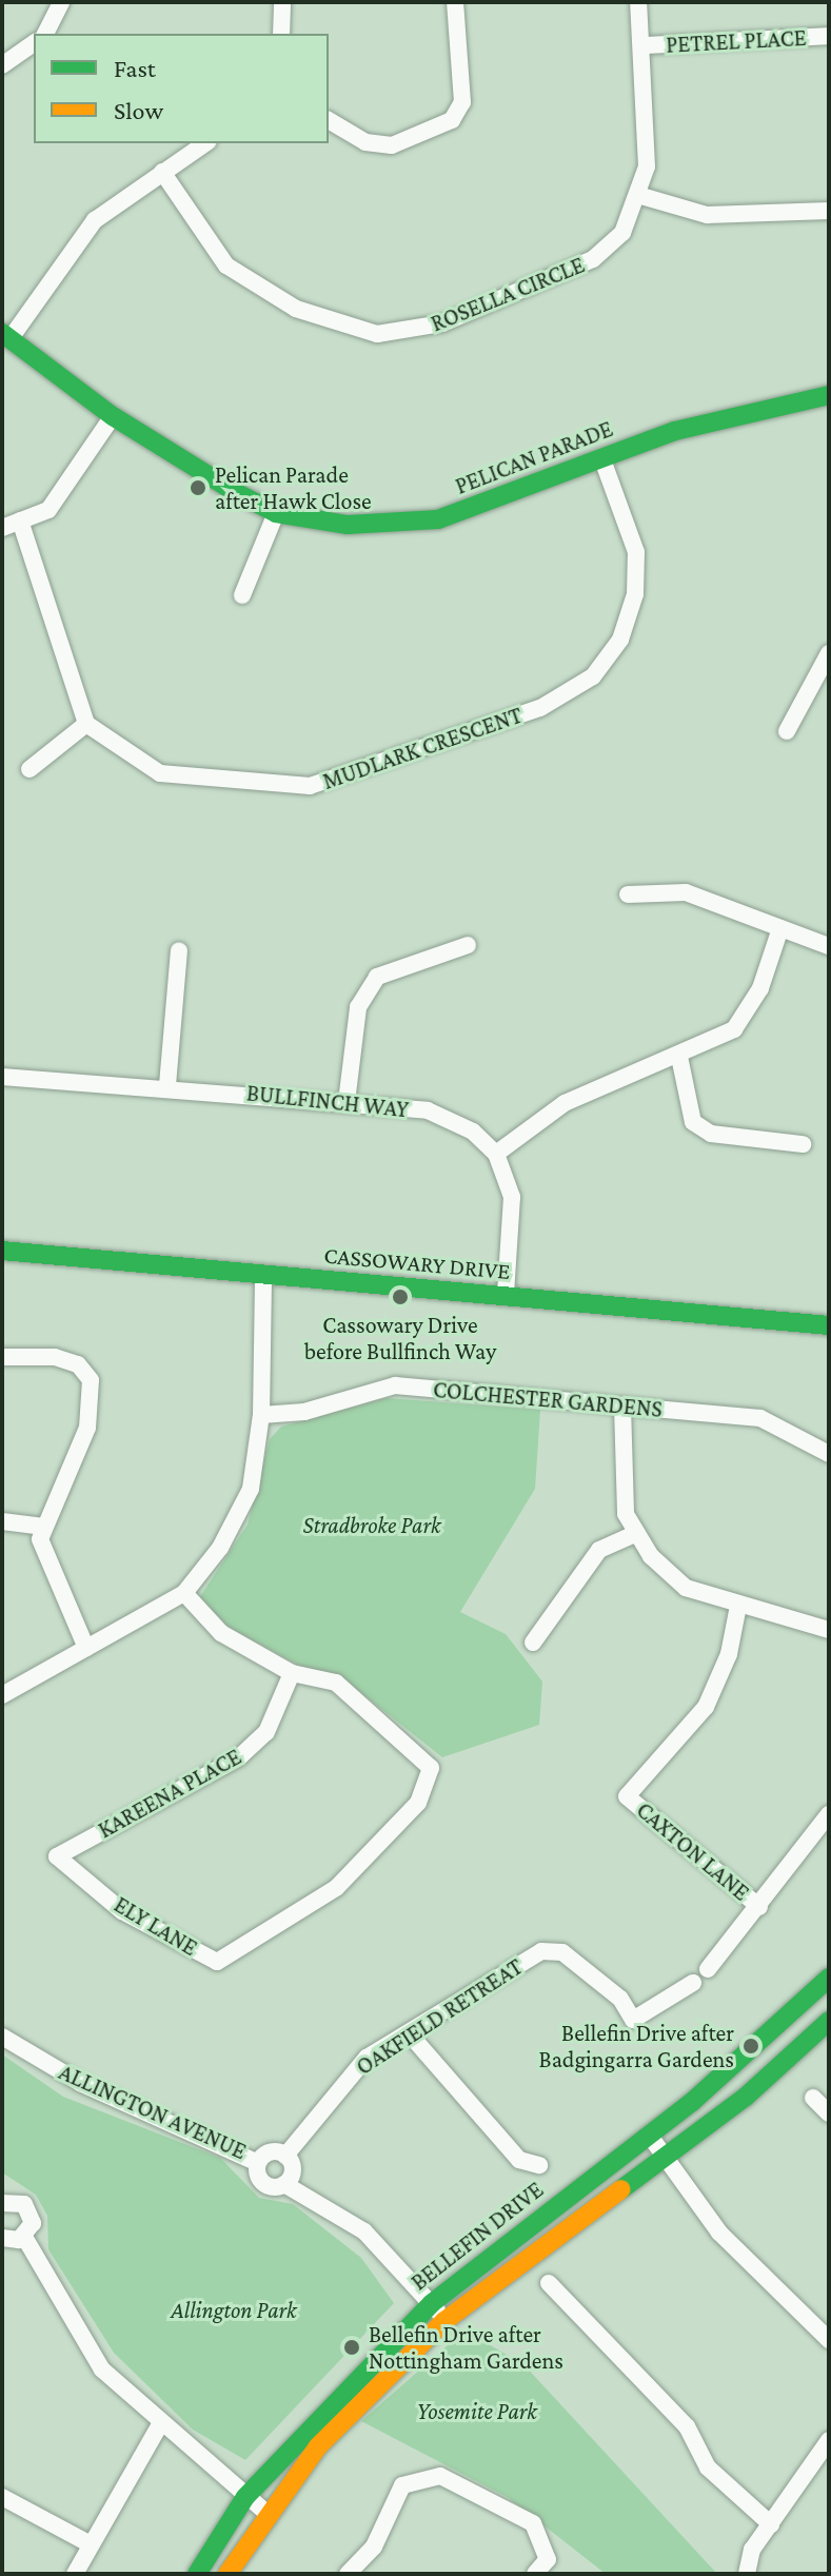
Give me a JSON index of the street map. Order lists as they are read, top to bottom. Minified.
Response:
{"streets":{"street":["PETREL PLACE","ROSELLA CIRCLE","PELICAN PARADE","MUDLARK CRESCENT","BULLFINCH WAY","CASSOWARY DRIVE","COLCHESTER GARDENS","KAREENA PLACE","CAXTON LANE","ELY LANE","OAKFIELD RETREAT","ALLINGTON AVENUE","BELLEFIN DRIVE"]},"crossings":[["PETREL PLACE","ROSELLA CIRCLE"],["PELICAN PARADE","MUDLARK CRESCENT"],["KAREENA PLACE","ELY LANE"],["OAKFIELD RETREAT","ALLINGTON AVENUE"]],"parks":["Stradbroke Park","Allington Park","Yosemite Park"],"places":["Pelican Parade after Hawk Close","Cassowary Drive before Bullfinch Way","Bellefin Drive after Badgingarra Gardens","Bellefin Drive after Nottingham Gardens"],"legend":["Fast","Slow"]}
